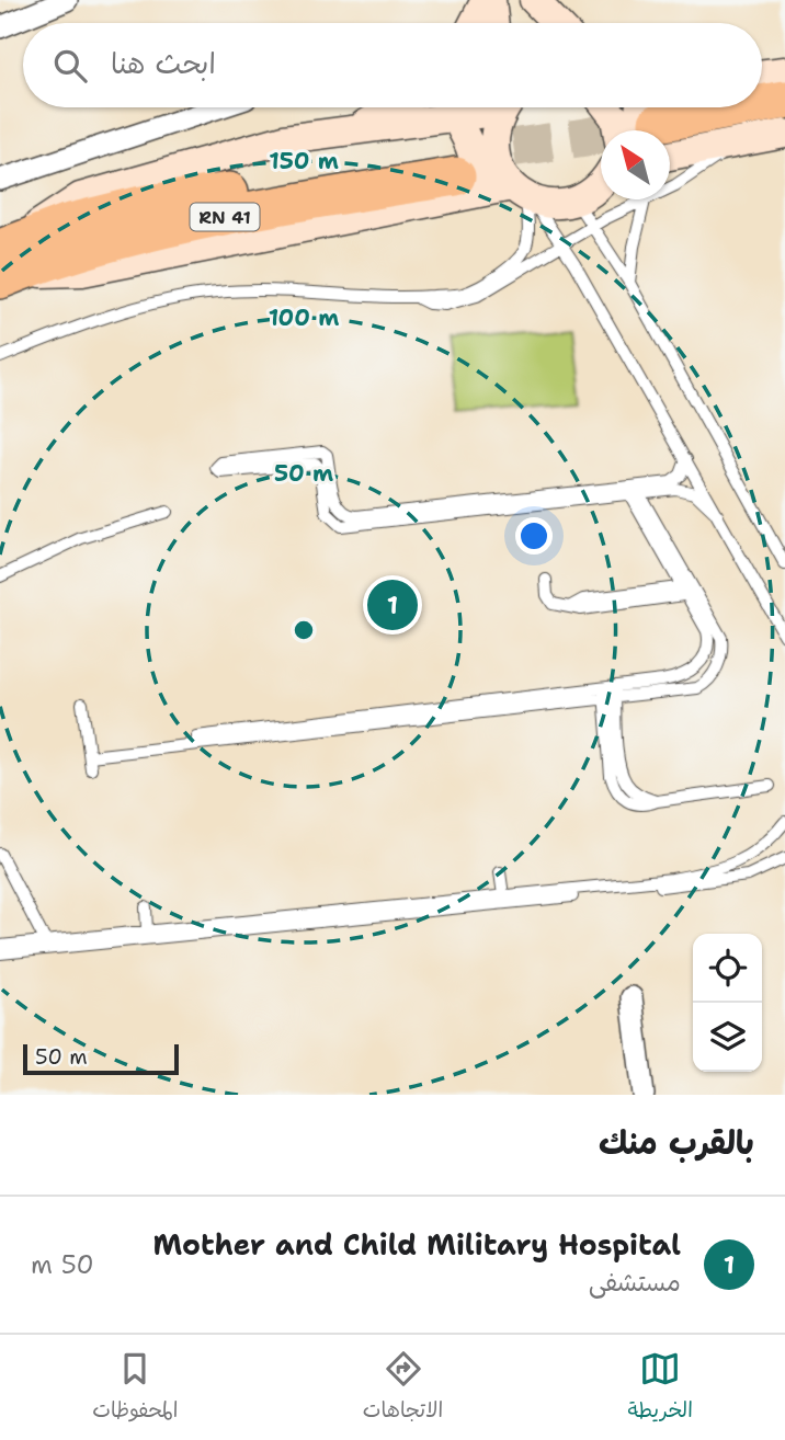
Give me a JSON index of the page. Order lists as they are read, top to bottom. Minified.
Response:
{"streets":{"highway":["RN 41"]},"scale_bar":"50 m","north":"top left","page":{"search":"ابحث هنا","pins":"1","scale":"50 m","heading":"بالقرب منك","list":[{"mark":"1","name":"Mother and Child Military Hospital","note":"مستشفى","value":"50 m"}],"nav":["الخريطة","الاتجاهات","المحفوظات"]},"rings":["150 m","100 m","50 m"]}
